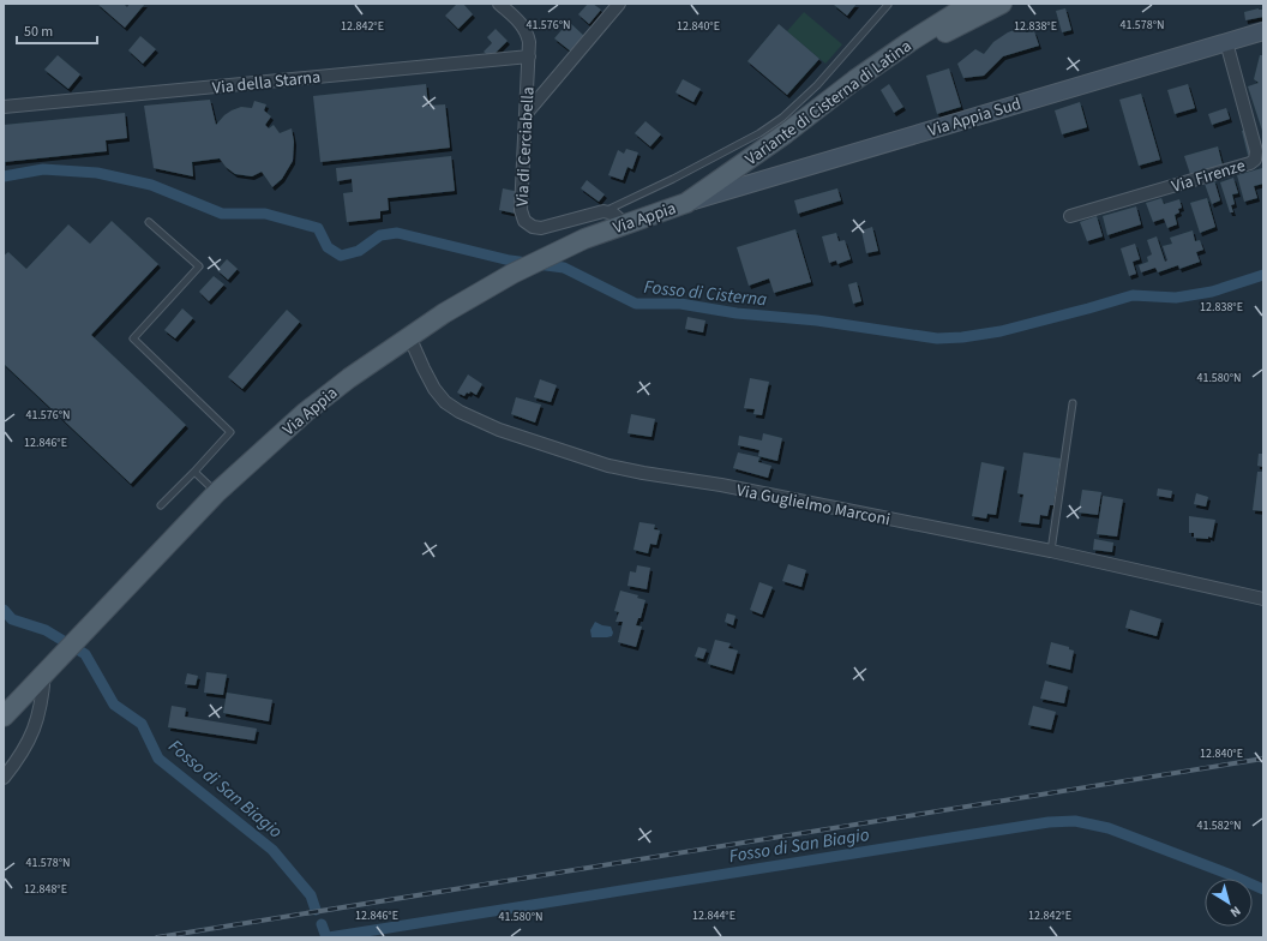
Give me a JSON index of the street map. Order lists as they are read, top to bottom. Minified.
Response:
{"streets":{"main road":["Variante di Cisterna di Latina","Via Appia Sud","Via Appia"],"street":["Via della Starna","Via di Cerciabella","Via Firenze","Via Guglielmo Marconi"]},"crossings":[["Via della Starna","Via di Cerciabella"],["Variante di Cisterna di Latina","Via Appia Sud"],["Variante di Cisterna di Latina","Via Appia"],["Via Appia Sud","Via Firenze"],["Via Appia Sud","Via Appia"],["Via Appia","Via Guglielmo Marconi"]],"water":["Fosso di Cisterna","Fosso di San Biagio"],"scale_bar":"50 m","north":"bottom right","coordinates":["41.576°N","41.578°N","12.842°E","12.840°E","12.838°E","41.580°N","12.846°E","41.582°N","12.848°E","12.844°E"]}
